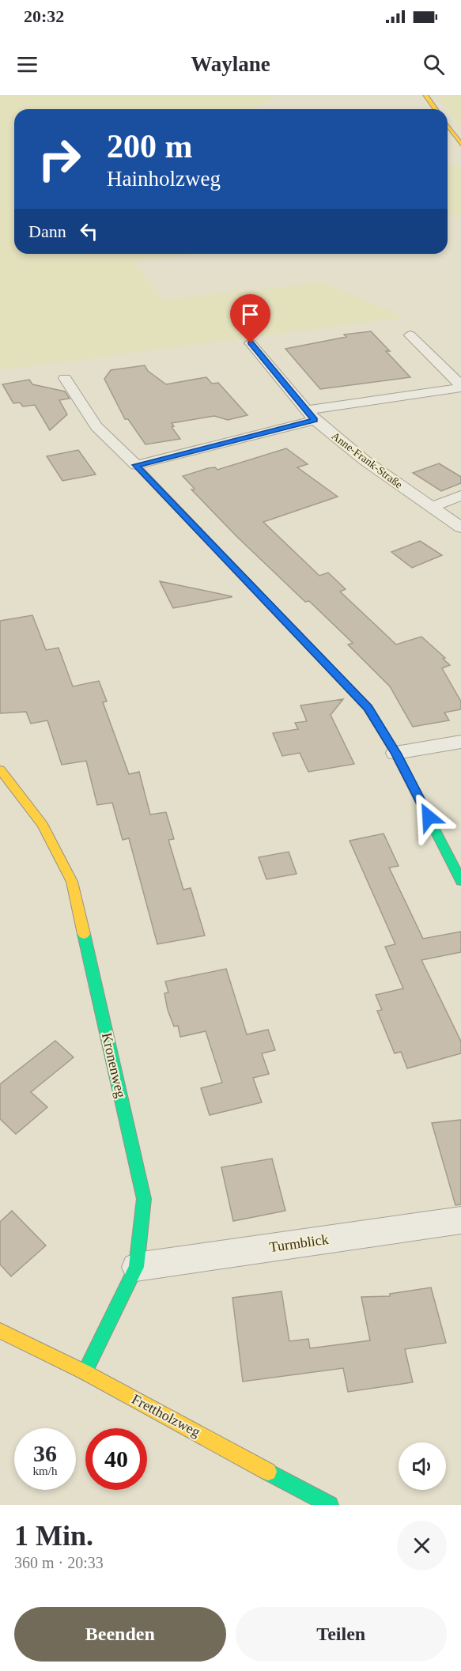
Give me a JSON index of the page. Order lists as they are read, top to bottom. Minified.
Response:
{"streets":{"street":["Anne-Frank-Straße","Kronenweg","Turmblick","Frettholzweg"]},"crossings":[["Kronenweg","Turmblick"],["Kronenweg","Frettholzweg"]],"page":{"status":"20:32","header":"Waylane","turn":["200 m","Hainholzweg"],"then":"Dann","speed":"36 km/h","limit":"40","heading":["1 Min.","360 m · 20:33"],"buttons":["Beenden","Teilen"]}}
